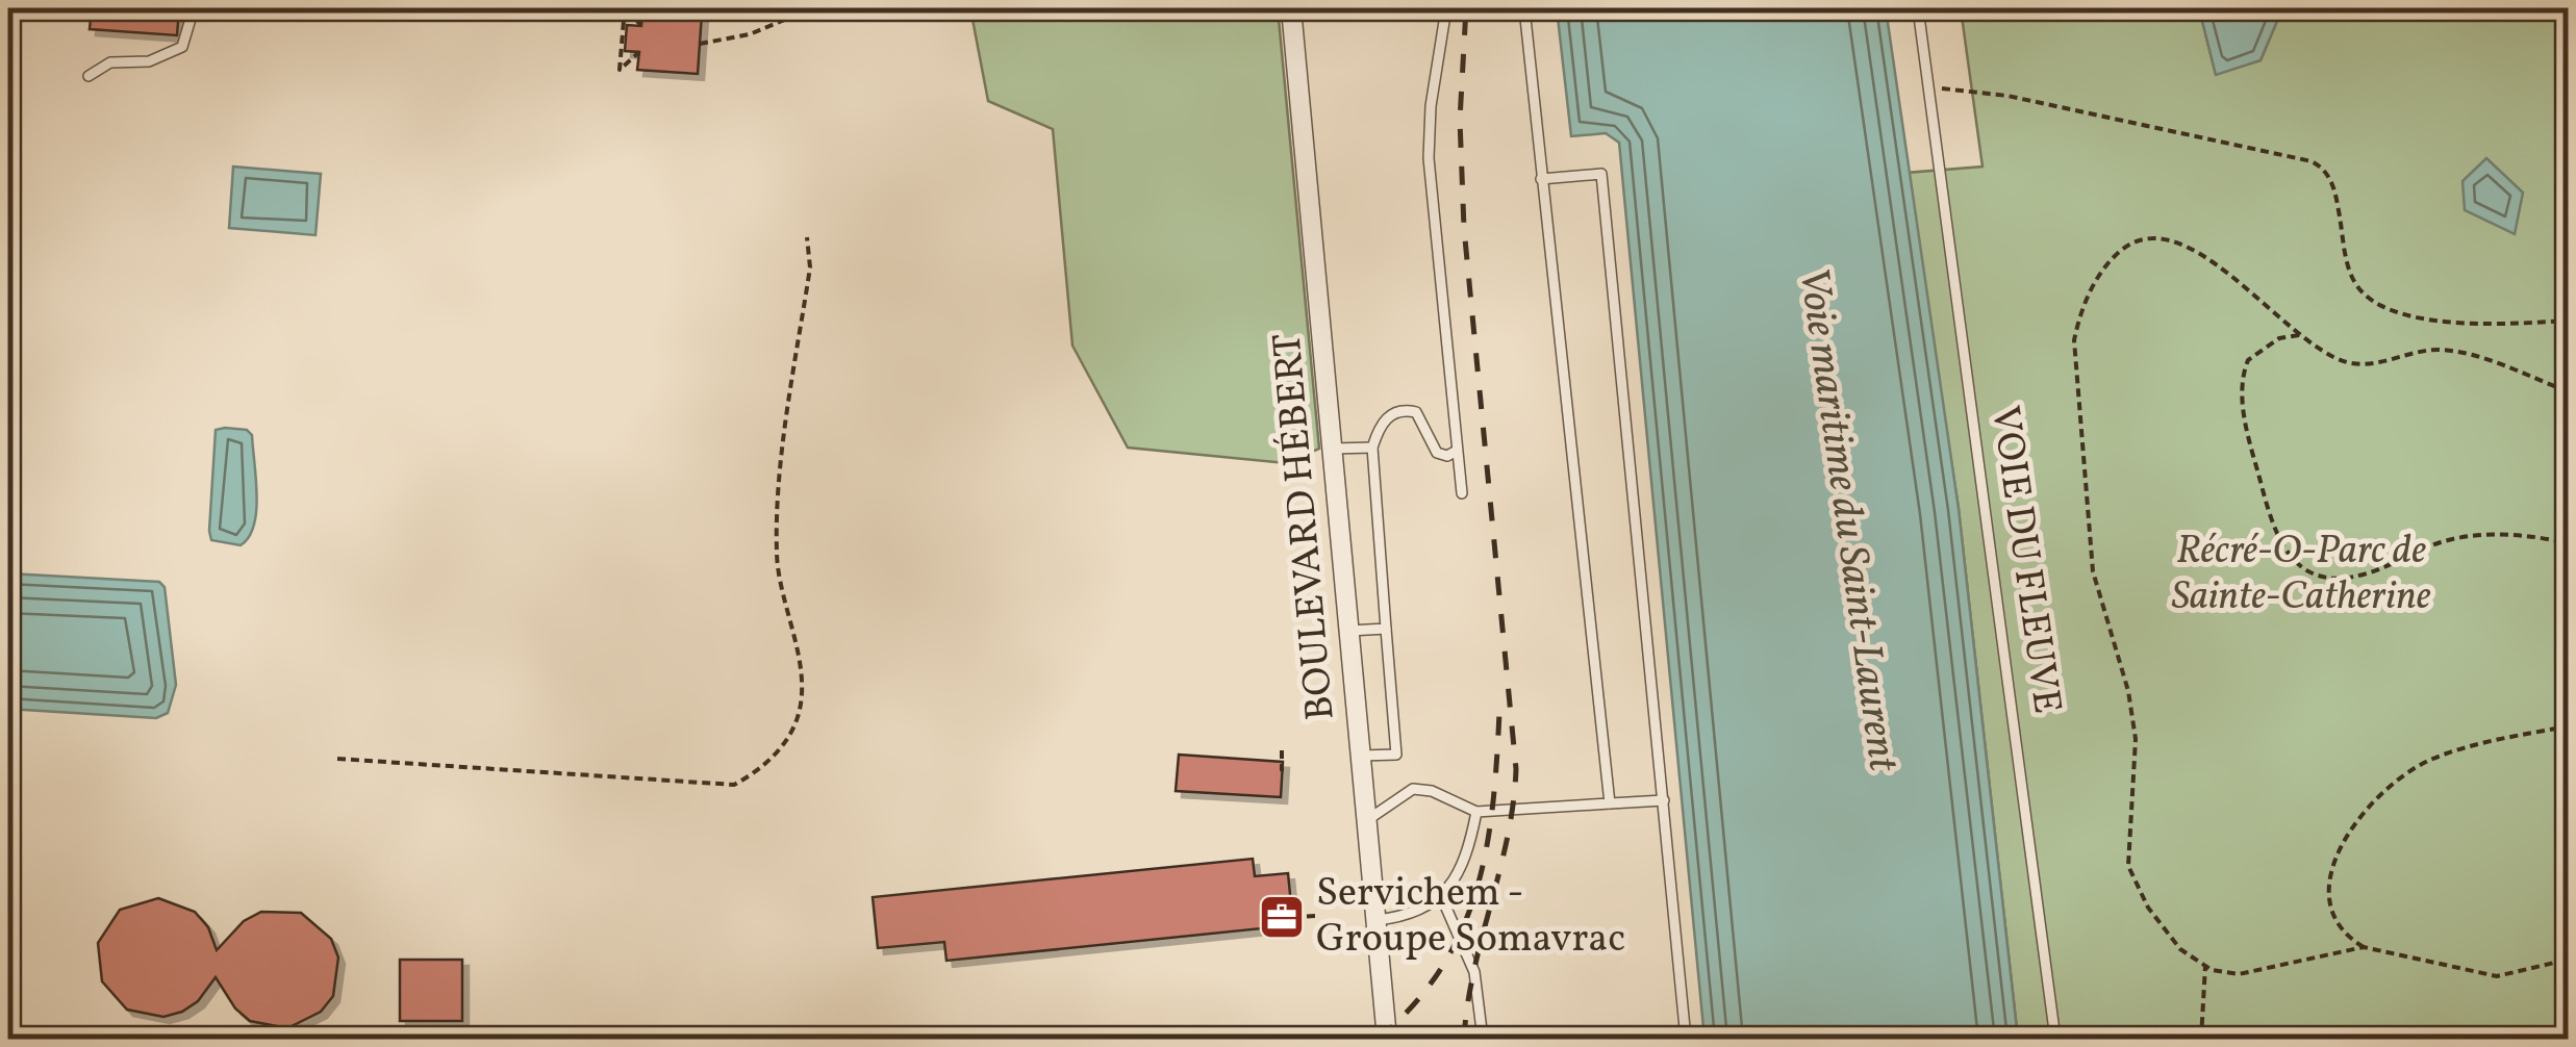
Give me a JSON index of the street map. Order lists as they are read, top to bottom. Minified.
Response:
{"streets":{"street":["BOULEVARD HÉBERT"],"lane":["VOIE DU FLEUVE"]},"water":["Voie maritime du Saint-Laurent"],"parks":["Récré-O-Parc de Sainte-Catherine"],"places":{"office":["Servichem - Groupe Somavrac"]}}
